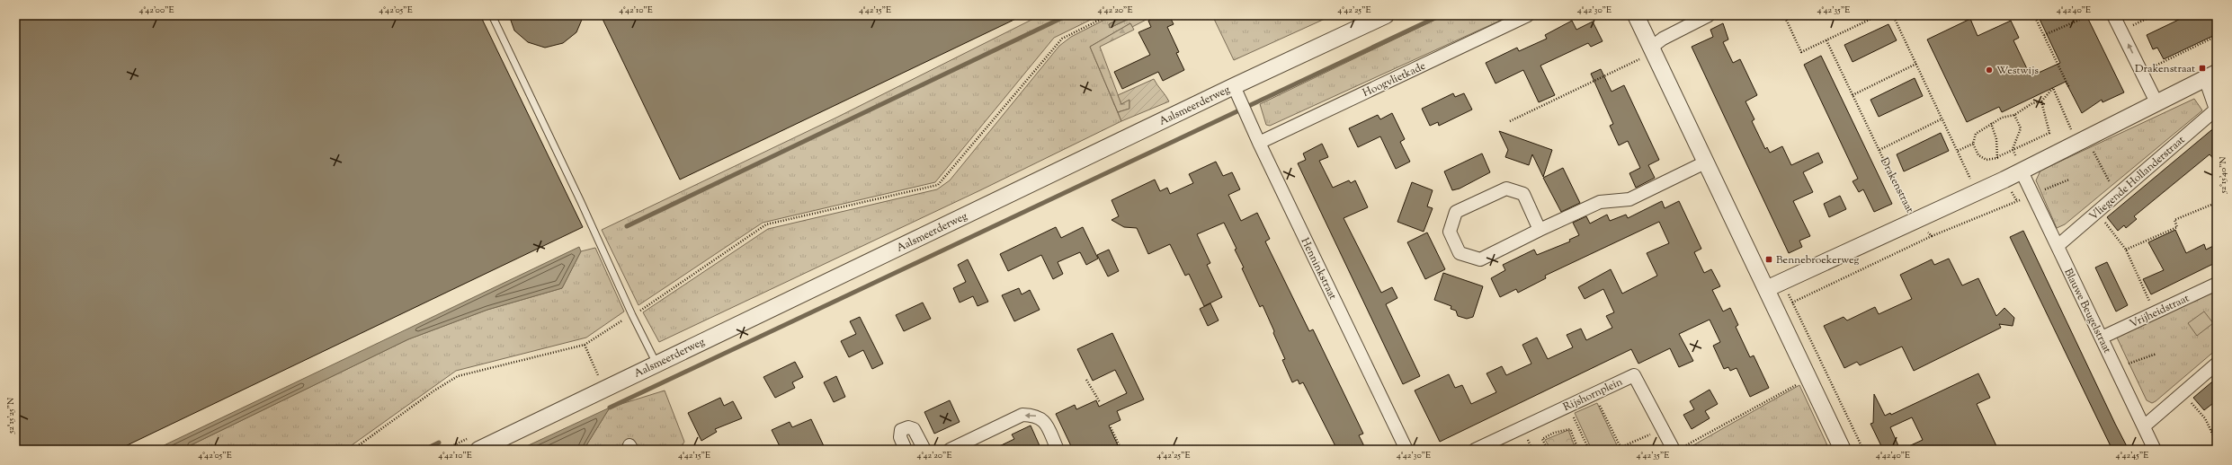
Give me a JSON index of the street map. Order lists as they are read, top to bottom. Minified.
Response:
{"streets":{"street":["Hoogvlietkade","Aalsmeerderweg","Vliegende Hollanderstraat","Drakenstraat","Henninkstraat","Blauwe Beugelstraat","Vrijheidstraat","Rijshornplein"]},"crossings":[["Hoogvlietkade","Henninkstraat"],["Aalsmeerderweg","Henninkstraat"],["Vliegende Hollanderstraat","Drakenstraat"],["Vliegende Hollanderstraat","Blauwe Beugelstraat"],["Drakenstraat","Blauwe Beugelstraat"],["Blauwe Beugelstraat","Vrijheidstraat"]],"places":{"transit":["Drakenstraat","Bennebroekerweg"],"other":["Westwijs"]},"coordinates":["4°42'00\"E","4°42'05\"E","4°42'10\"E","4°42'15\"E","4°42'20\"E","4°42'25\"E","4°42'30\"E","4°42'35\"E","4°42'40\"E","52°15'40\"N","52°15'25\"N","4°42'45\"E"]}
